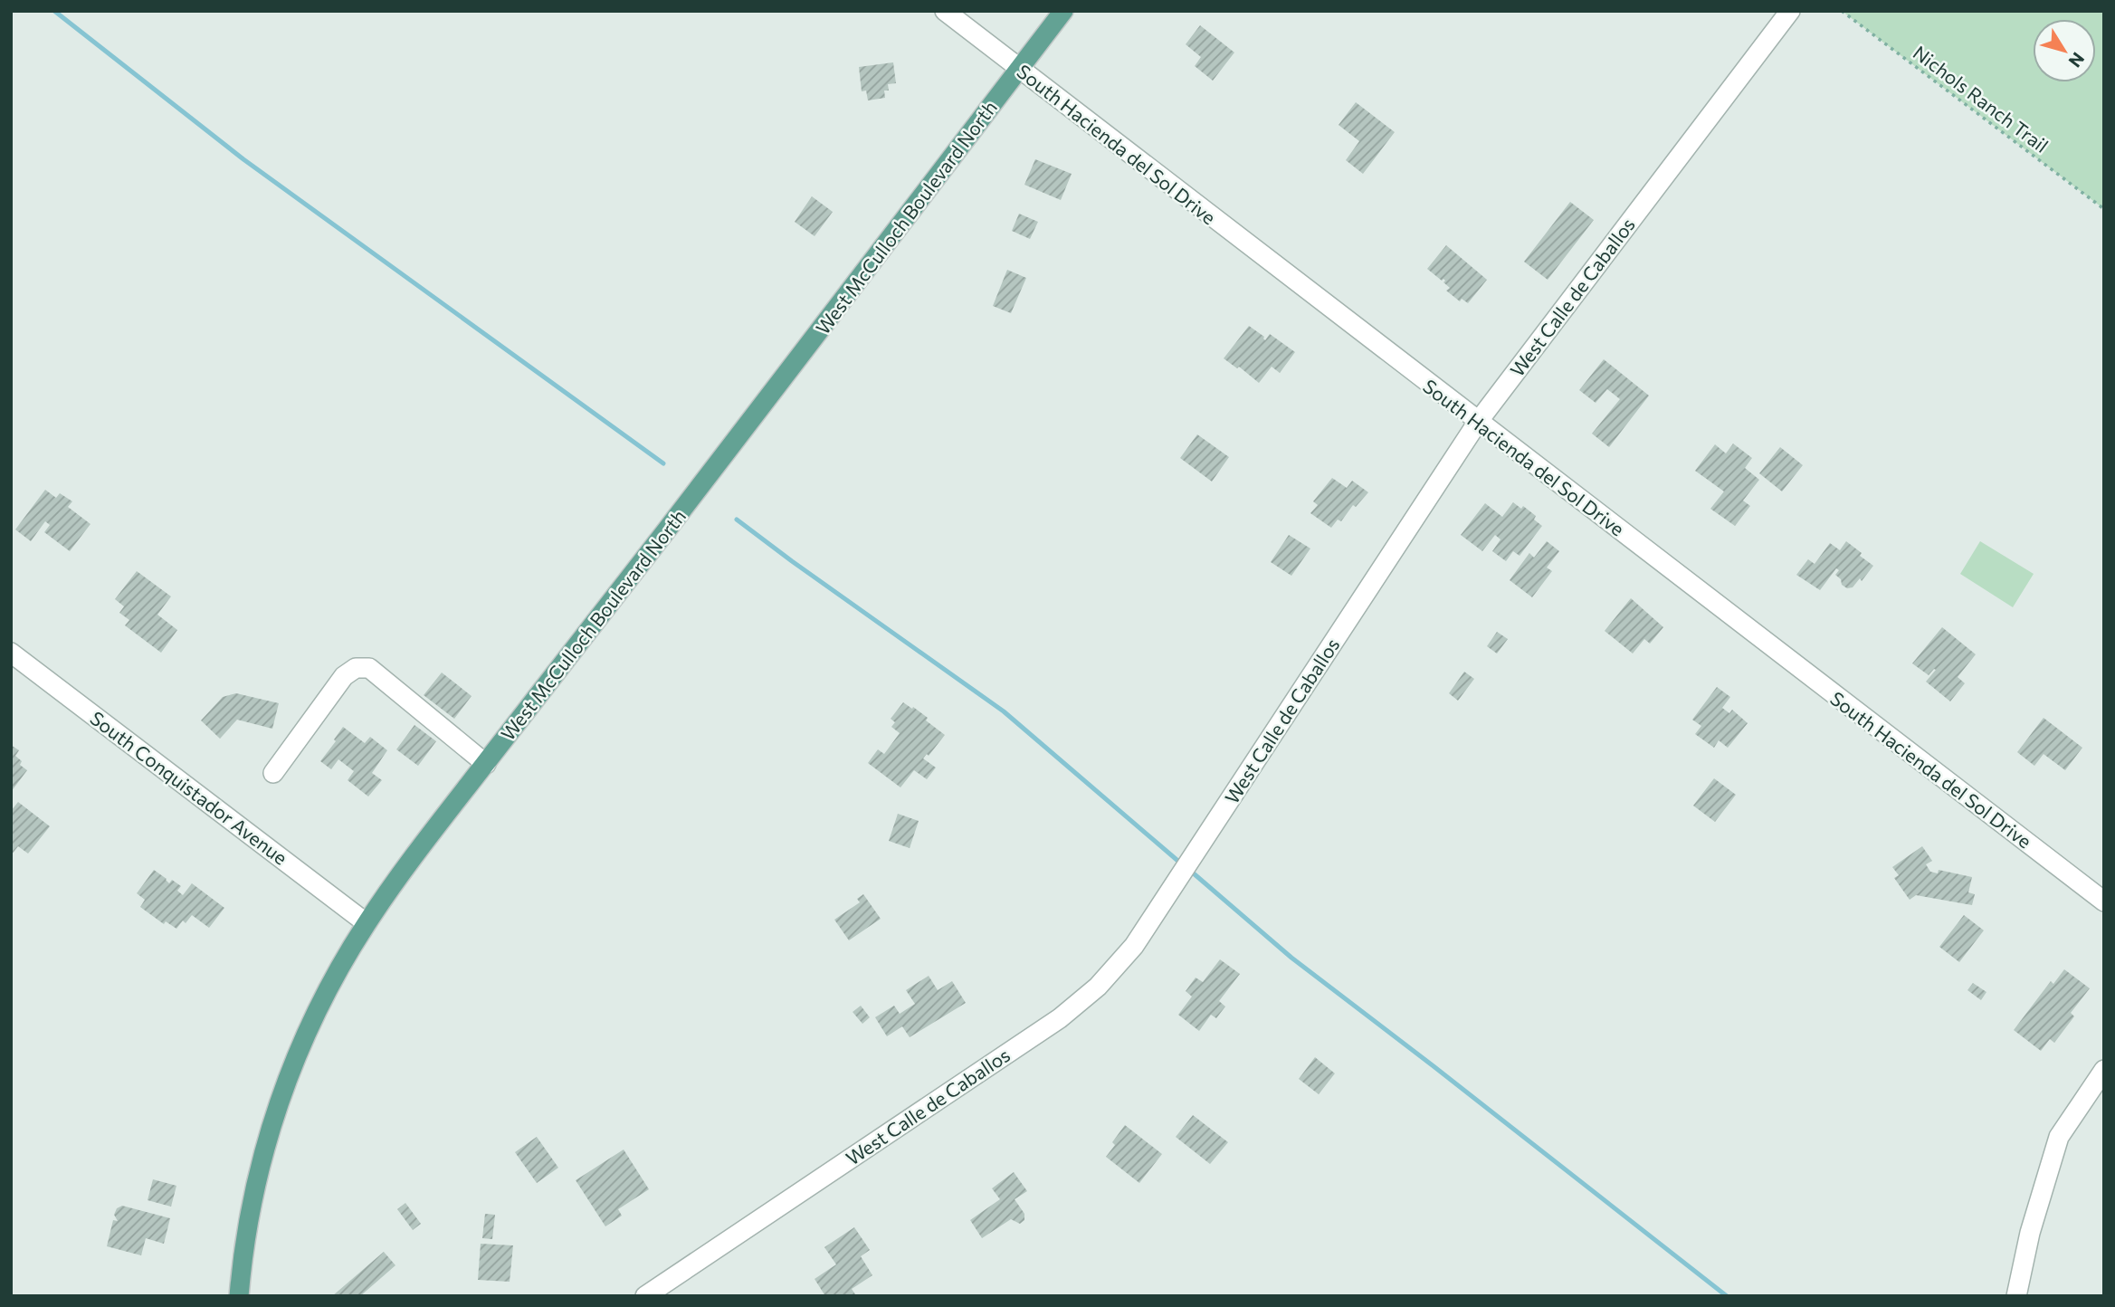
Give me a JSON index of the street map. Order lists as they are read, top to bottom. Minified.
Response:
{"streets":{"main road":["West McCulloch Boulevard North"],"street":["South Hacienda del Sol Drive","West Calle de Caballos","South Conquistador Avenue"],"path":["Nichols Ranch Trail"]},"crossings":[["South Hacienda del Sol Drive","West McCulloch Boulevard North"],["South Hacienda del Sol Drive","West Calle de Caballos"],["West McCulloch Boulevard North","South Conquistador Avenue"]],"north":"bottom right"}
